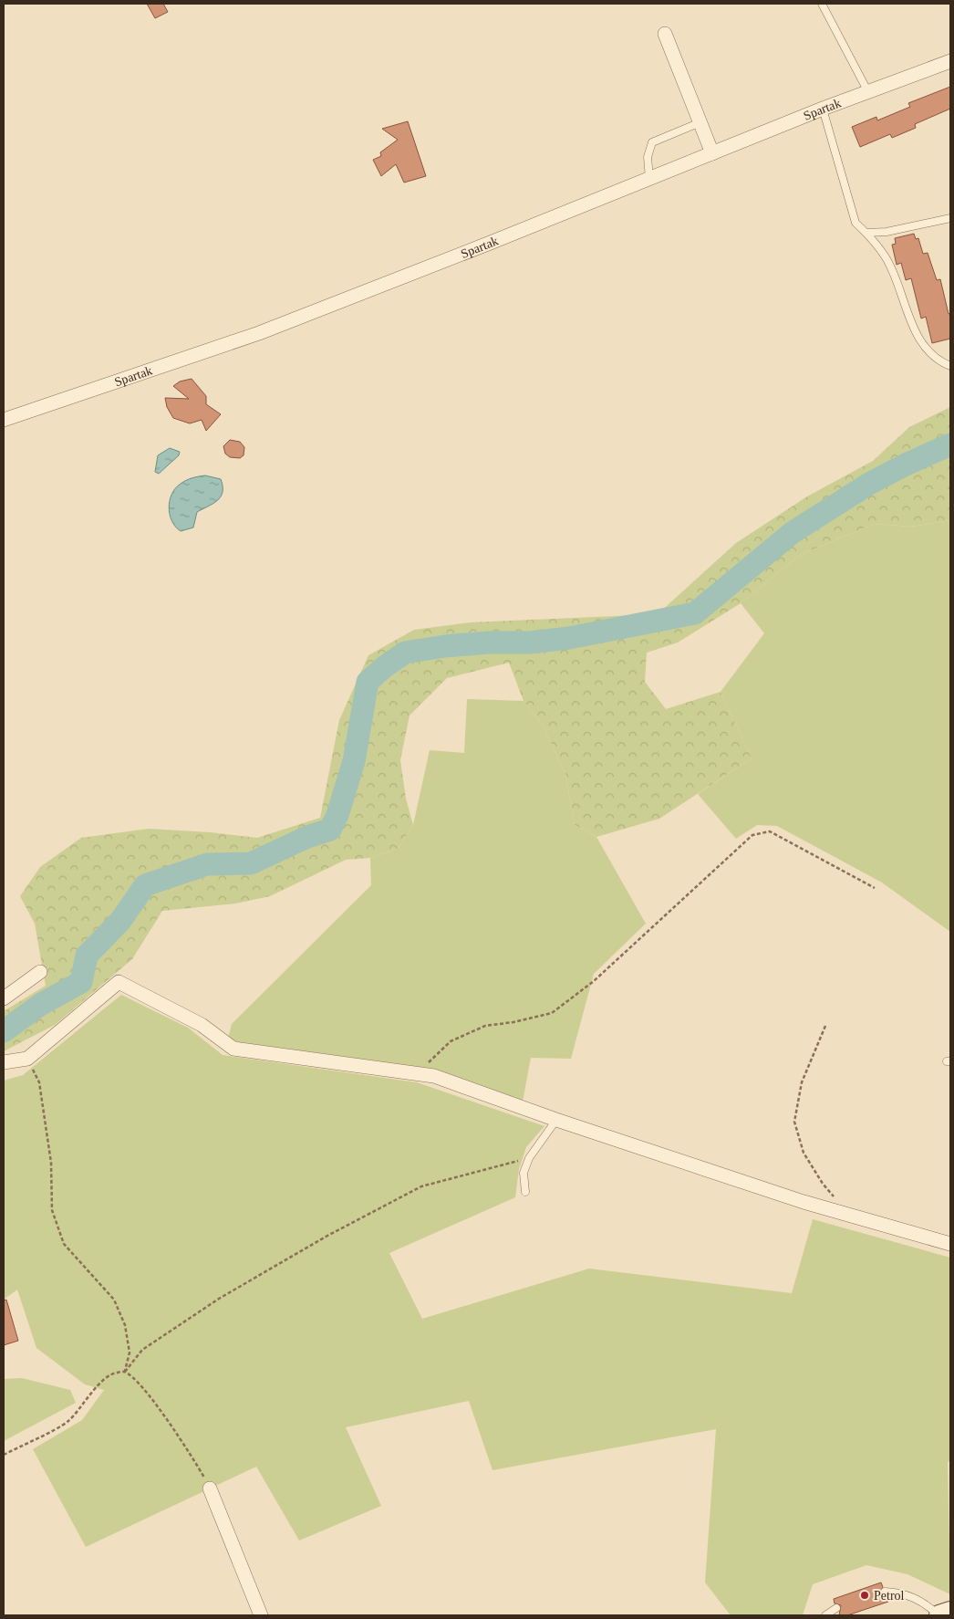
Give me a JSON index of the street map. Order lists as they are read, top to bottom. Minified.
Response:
{"streets":{"street":["Spartak"]},"places":["Petrol"]}
